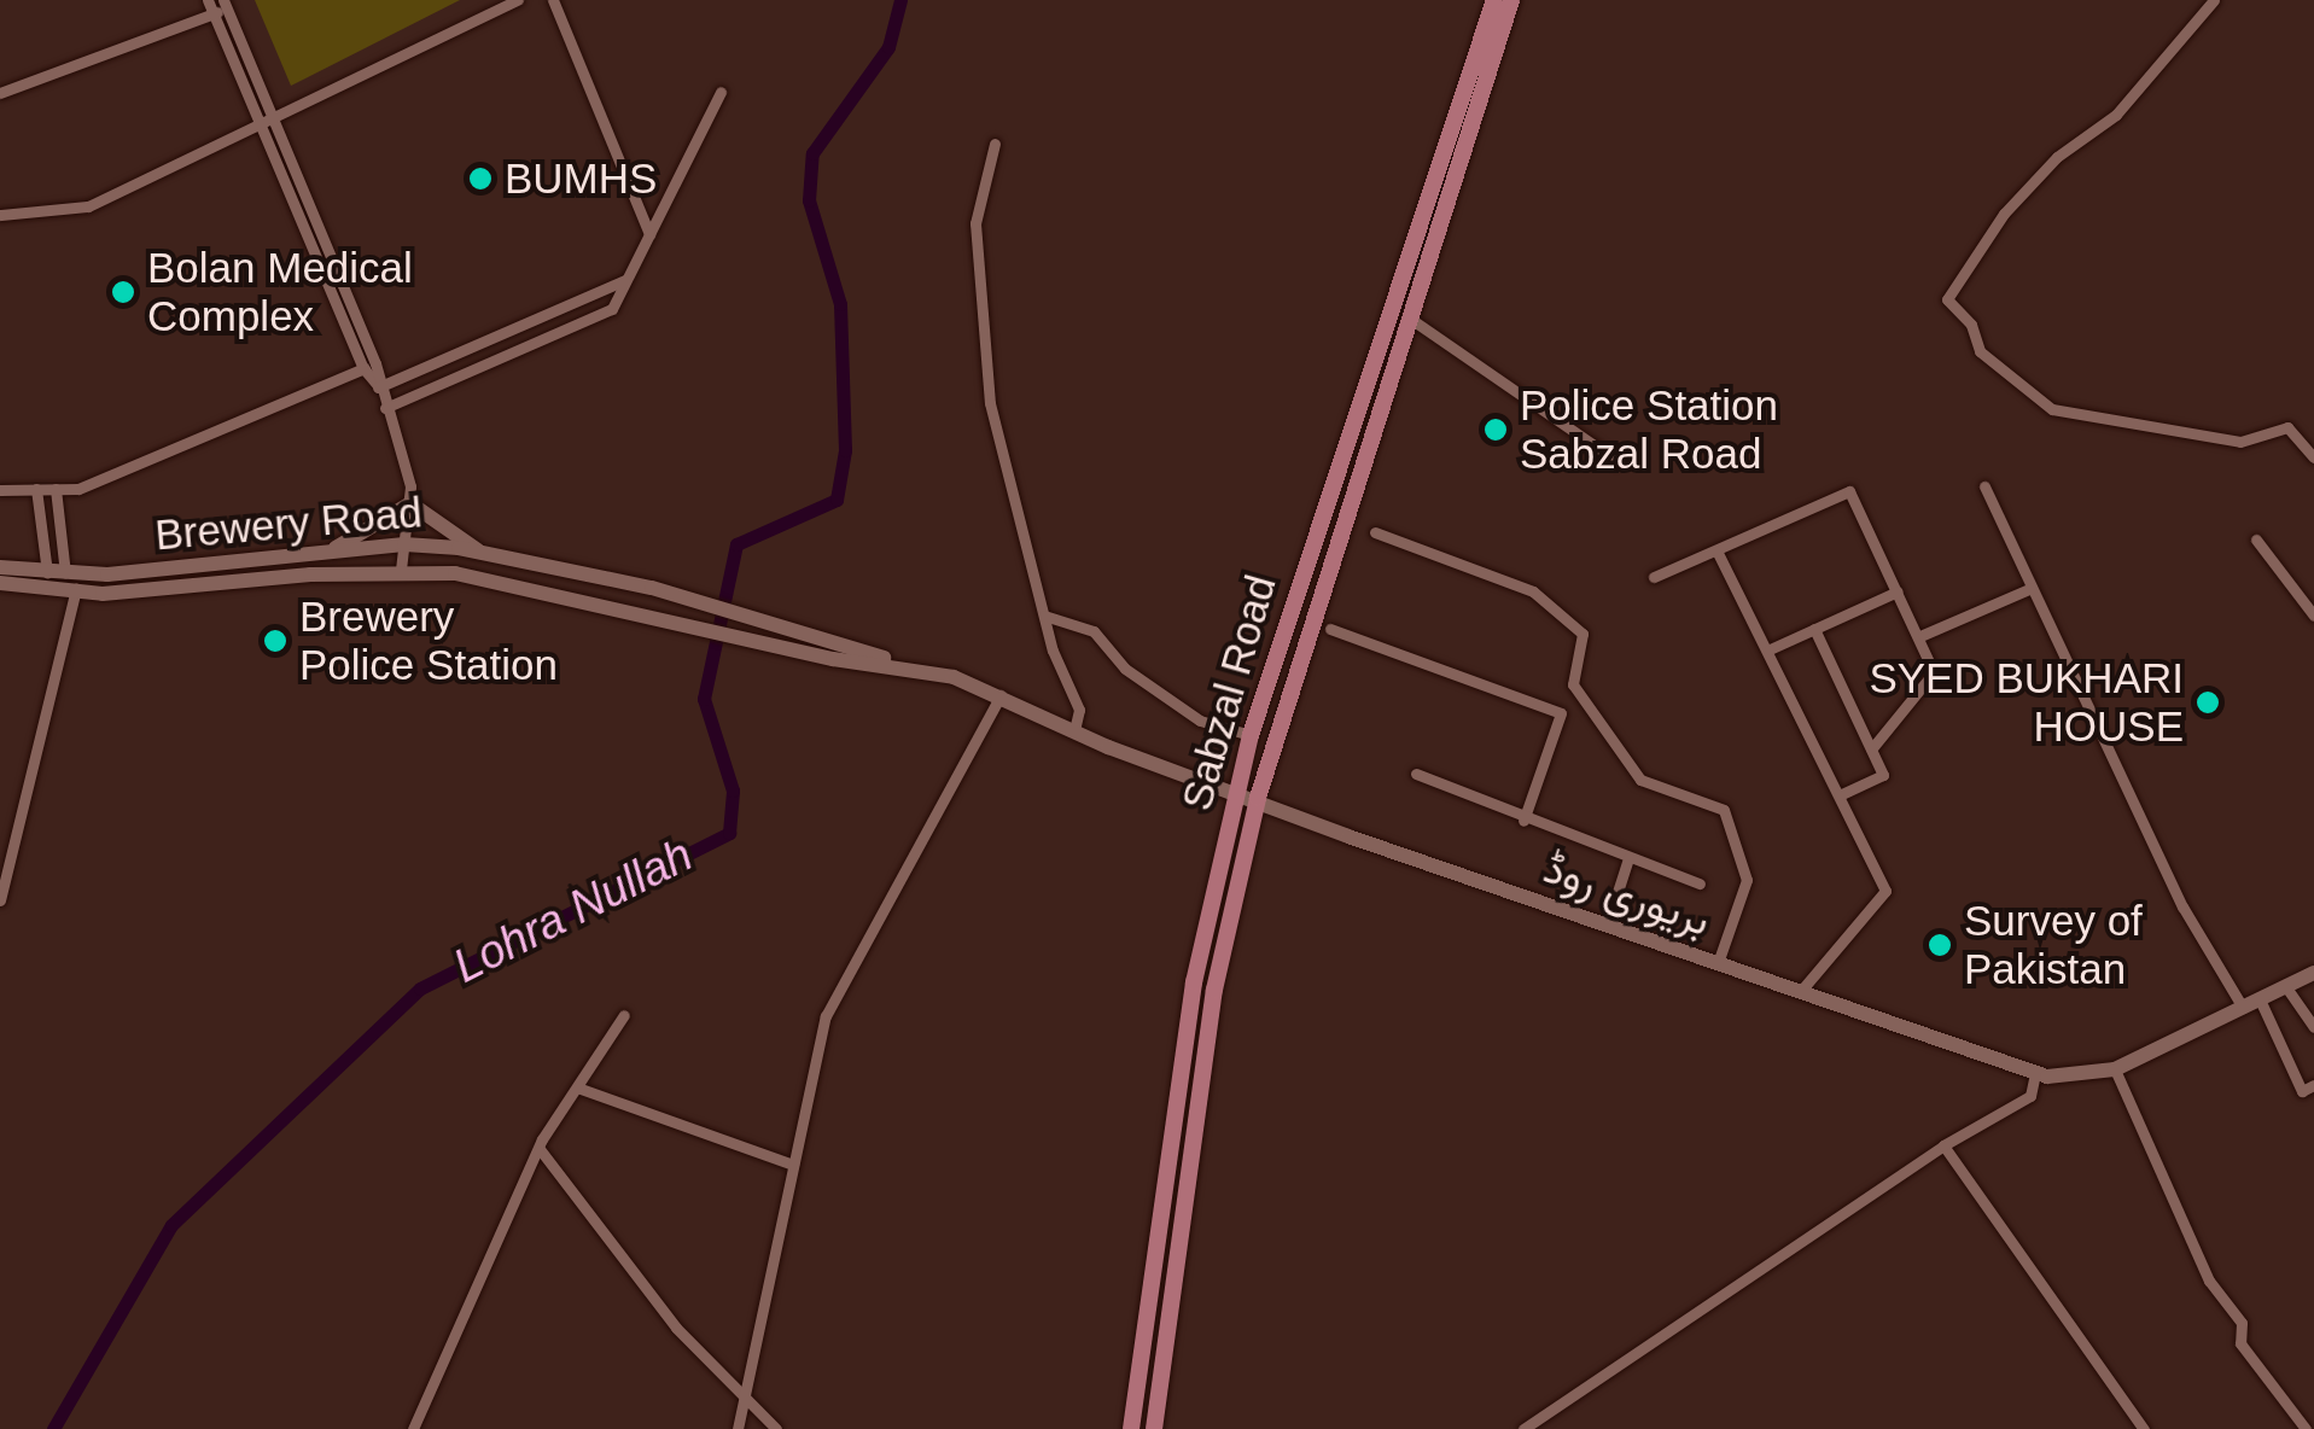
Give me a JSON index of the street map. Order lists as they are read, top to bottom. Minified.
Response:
{"streets":{"main road":["Brewery Road","Sabzal Road","بریوری روڈ"]},"crossings":[["Brewery Road","بریوری روڈ"],["Sabzal Road","بریوری روڈ"]],"water":["Lohra Nullah"],"places":["BUMHS","Bolan Medical Complex","Police Station Sabzal Road","Brewery Police Station","SYED BUKHARI HOUSE","Survey of Pakistan"]}
